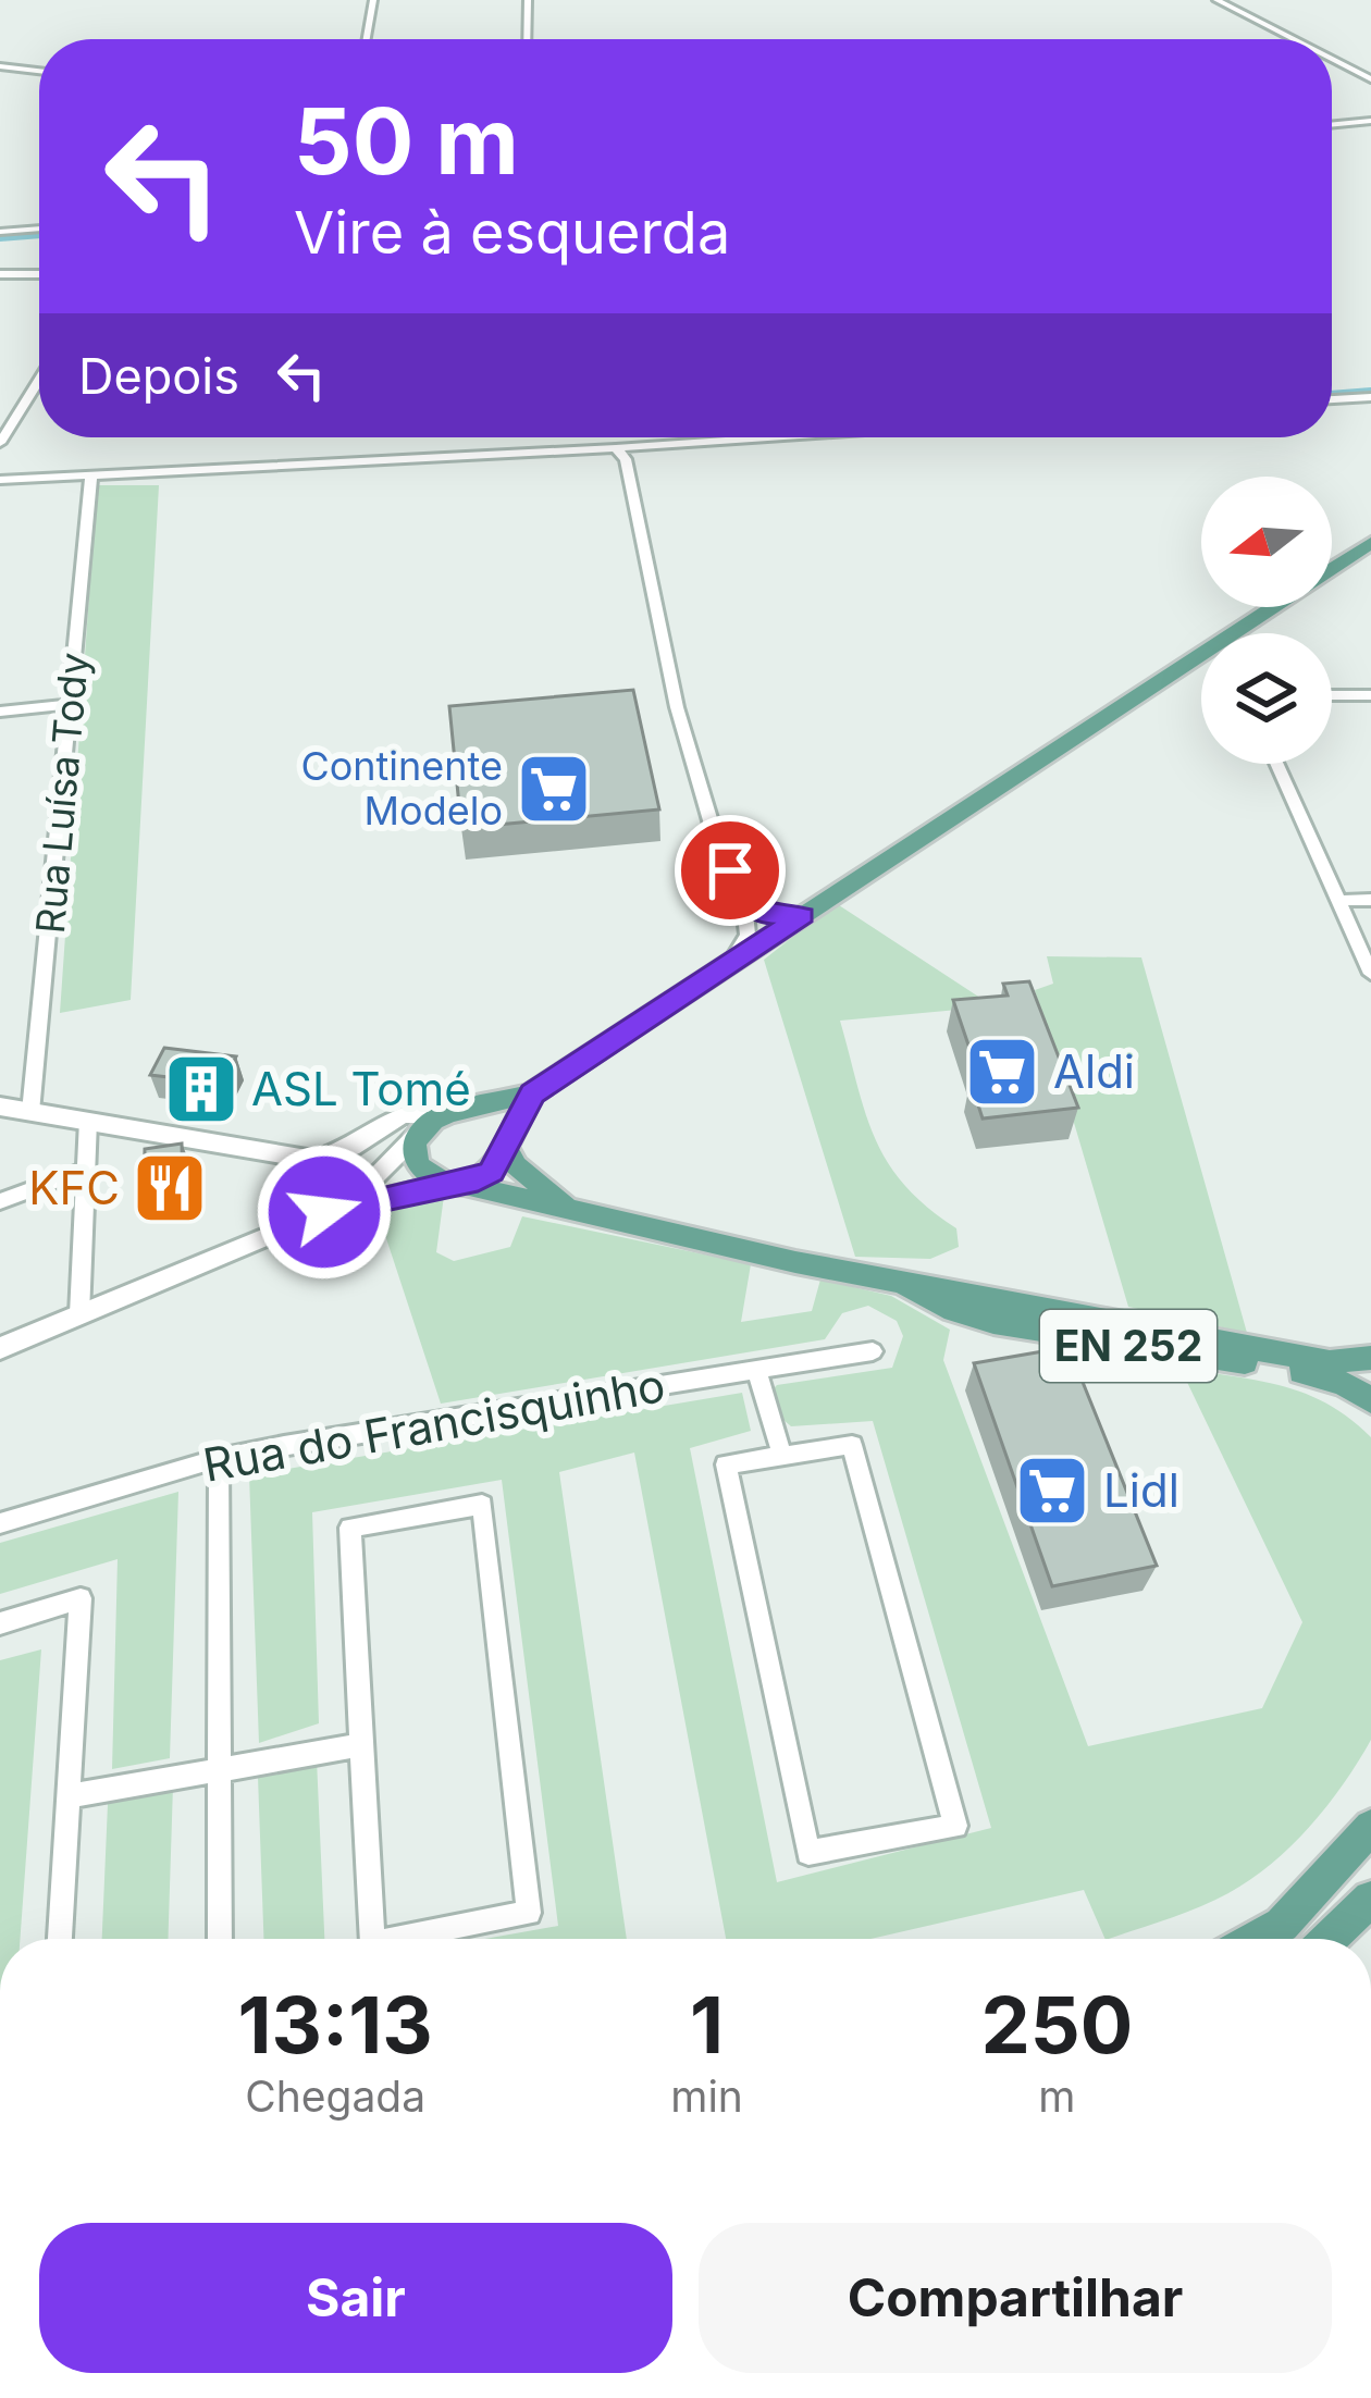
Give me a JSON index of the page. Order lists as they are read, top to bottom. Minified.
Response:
{"streets":{"main road":["EN 252"],"street":["Rua Luísa Tody","Rua do Francisquinho"]},"places":{"supermarket":["Continente Modelo","Aldi","Lidl"],"building":["ASL Tomé"],"restaurant":["KFC"]},"north":"left","page":{"turn":["50 m","Vire à esquerda"],"then":"Depois","eta":["13:13","Chegada","1","min","250","m"],"buttons":["Sair","Compartilhar"]}}
